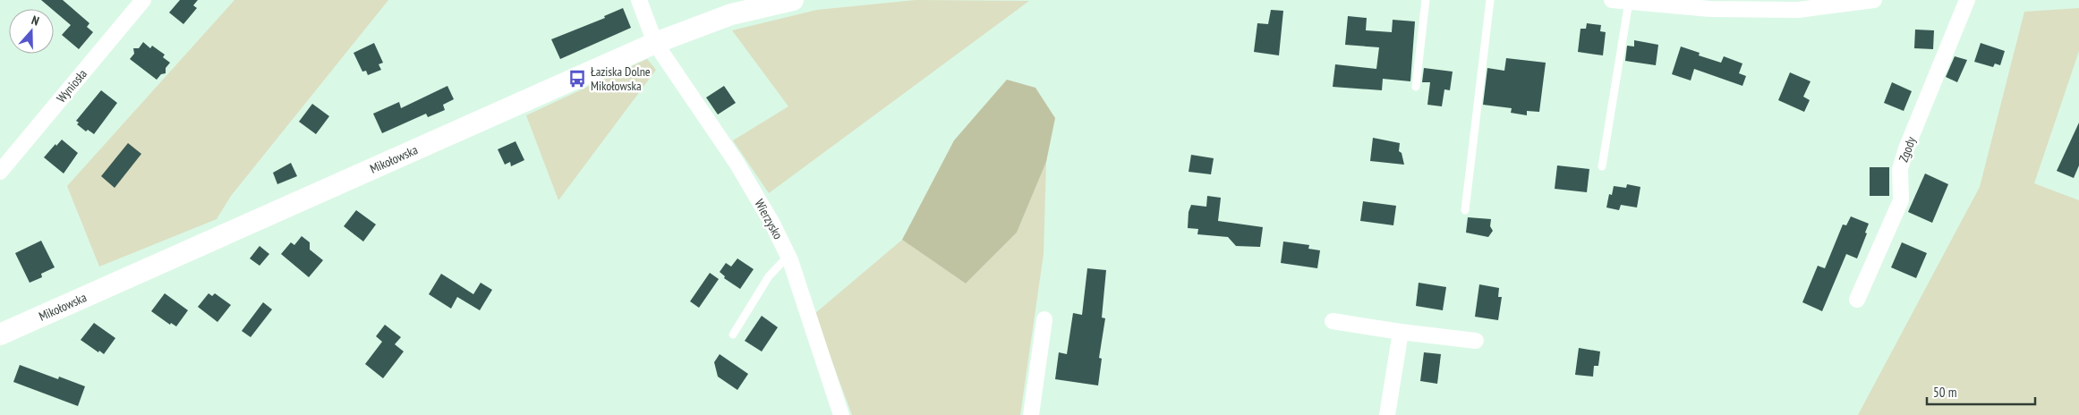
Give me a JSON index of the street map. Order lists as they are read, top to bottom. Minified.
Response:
{"streets":{"street":["Wyniosła","Zgody","Mikołowska","Wierzysko"]},"crossings":[["Mikołowska","Wierzysko"]],"places":{"bus stop":["Łaziska Dolne Mikołowska"]},"scale_bar":"50 m","north":"top"}
